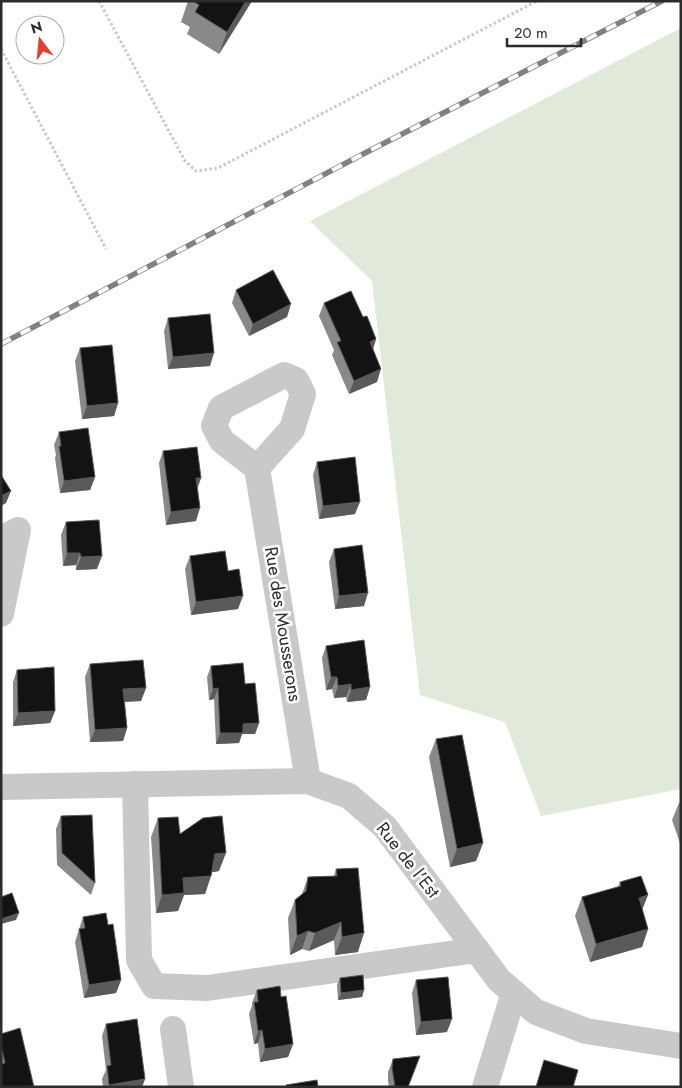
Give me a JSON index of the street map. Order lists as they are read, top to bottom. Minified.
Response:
{"streets":{"street":["Rue des Mousserons","Rue de l'Est"]},"crossings":[["Rue des Mousserons","Rue de l'Est"]],"scale_bar":"20 m","north":"top"}
